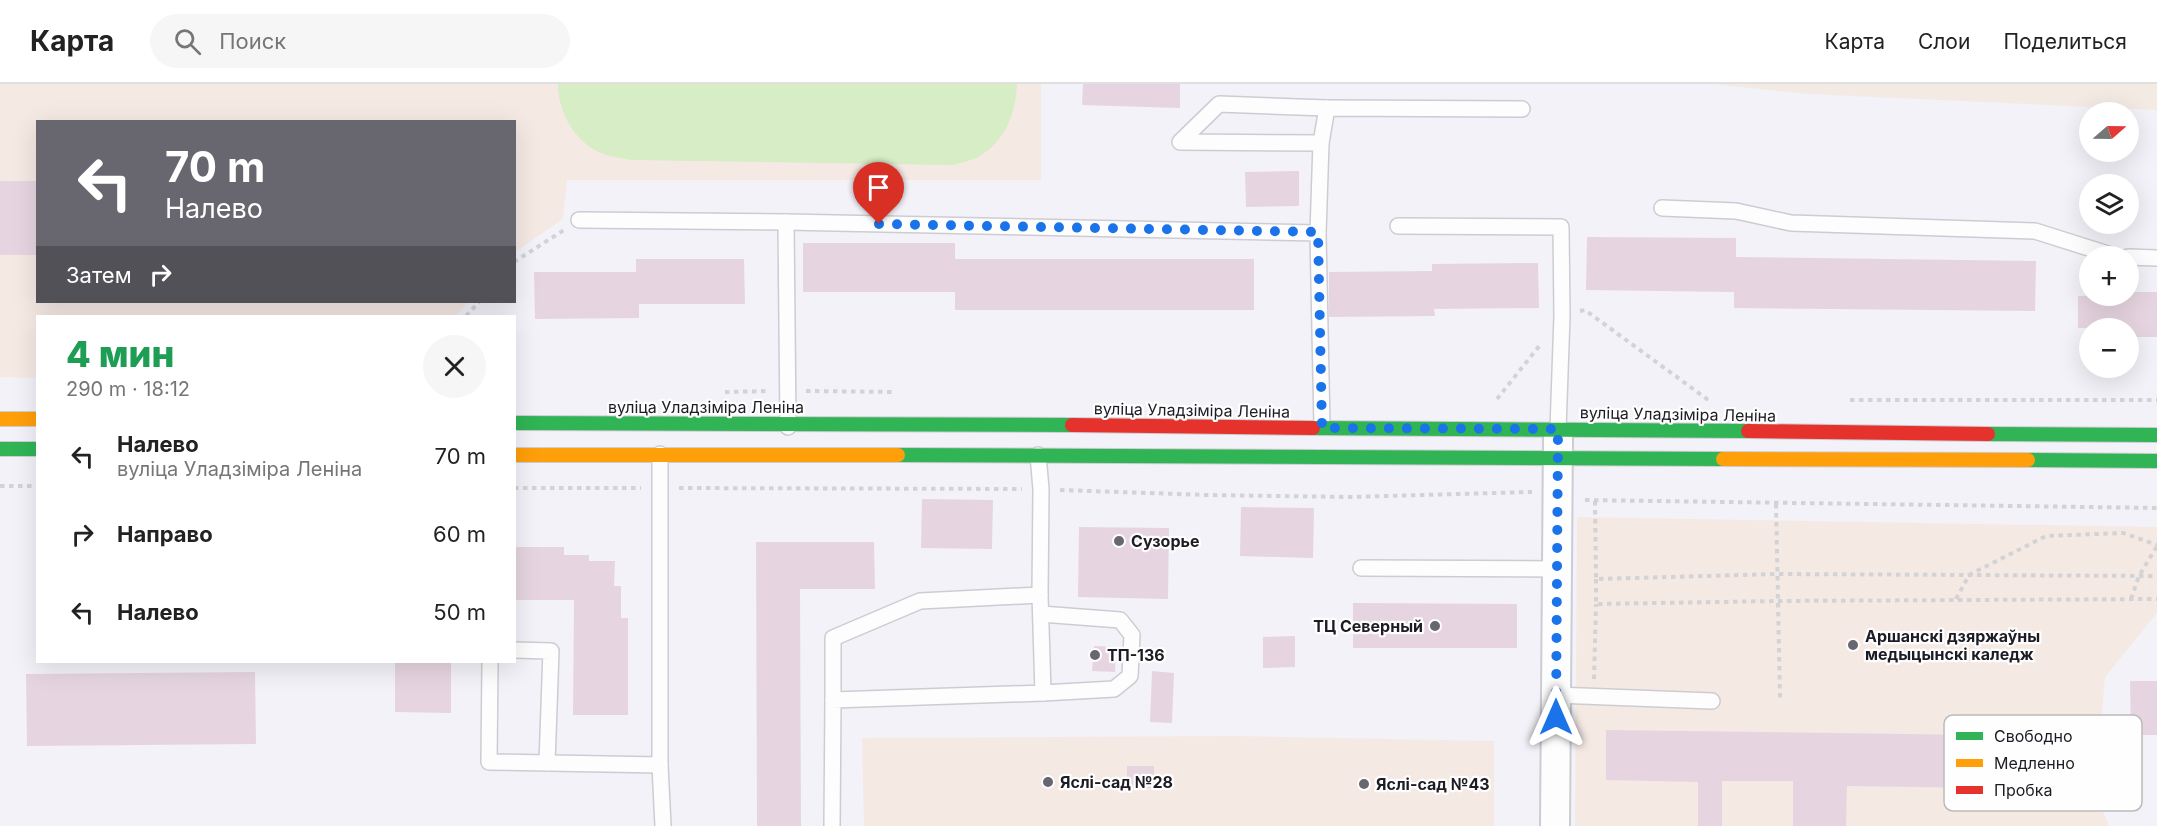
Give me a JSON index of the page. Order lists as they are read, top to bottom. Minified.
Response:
{"streets":{"main road":["вуліца Уладзіміра Леніна"]},"places":["Сузорье","ТЦ Северный","Аршанскі дзяржаўны медыцынскі каледж","ТП-136","Яслі-сад №28","Яслі-сад №43"],"legend":["Свободно","Медленно","Пробка"],"north":"right","page":{"header":"Карта","search":"Поиск","nav":["Карта","Слои","Поделиться"],"map_buttons":["+","−"],"turn":["70 m","Налево"],"then":"Затем","heading":["4 мин","290 m · 18:12"],"list":[{"name":"Налево","note":"вуліца Уладзіміра Леніна","value":"70 m"},{"name":"Направо","value":"60 m"},{"name":"Налево","value":"50 m"}]}}
